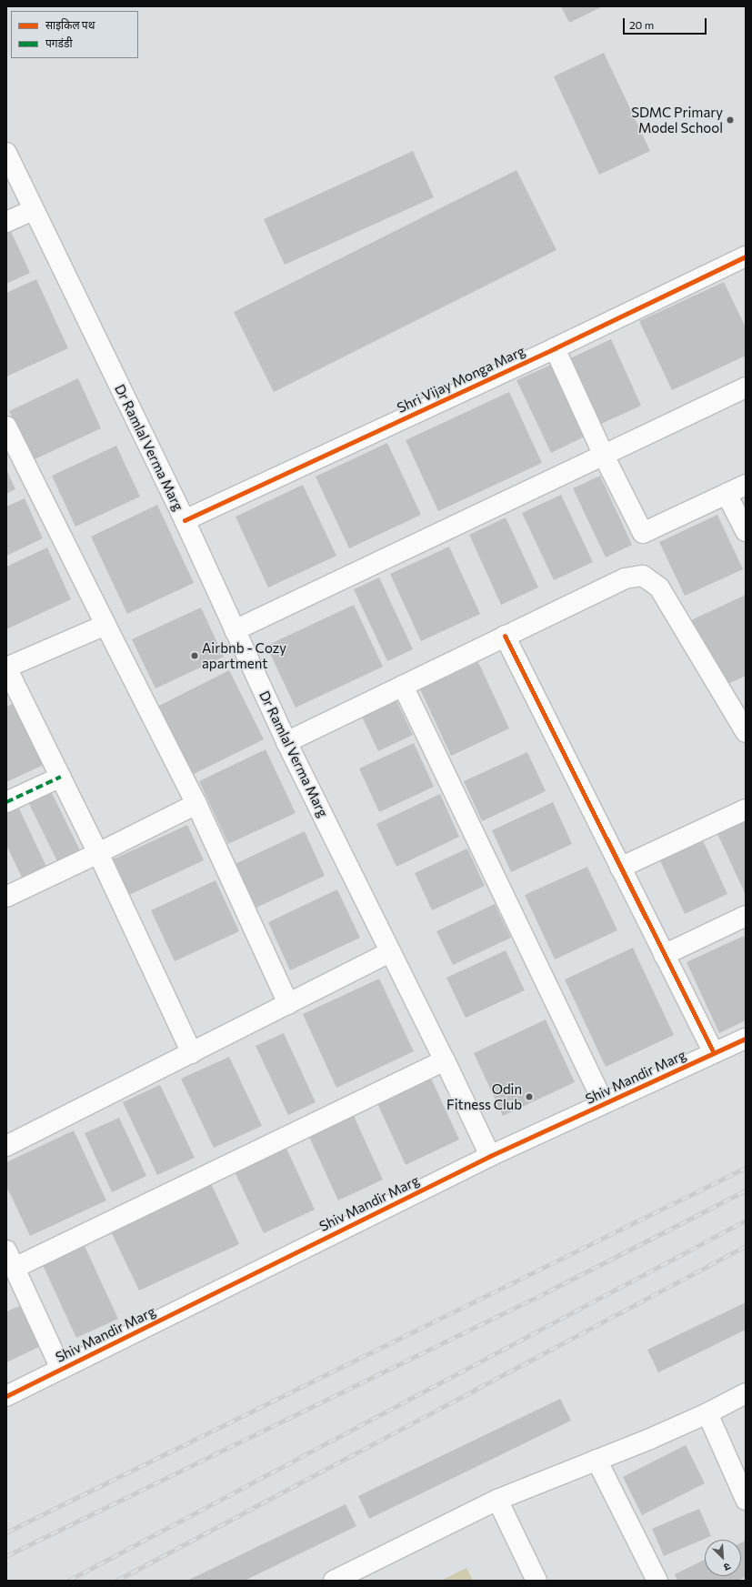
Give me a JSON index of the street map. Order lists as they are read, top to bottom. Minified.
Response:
{"streets":{"street":["Shri Vijay Monga Marg","Dr Ramlal Verma Marg","Shiv Mandir Marg"]},"crossings":[["Shri Vijay Monga Marg","Dr Ramlal Verma Marg"],["Dr Ramlal Verma Marg","Shiv Mandir Marg"]],"places":["SDMC Primary Model School","Airbnb - Cozy apartment","Odin Fitness Club"],"legend":["साइकिल पथ","पगडंडी"],"scale_bar":"20 m","north":"bottom right"}
